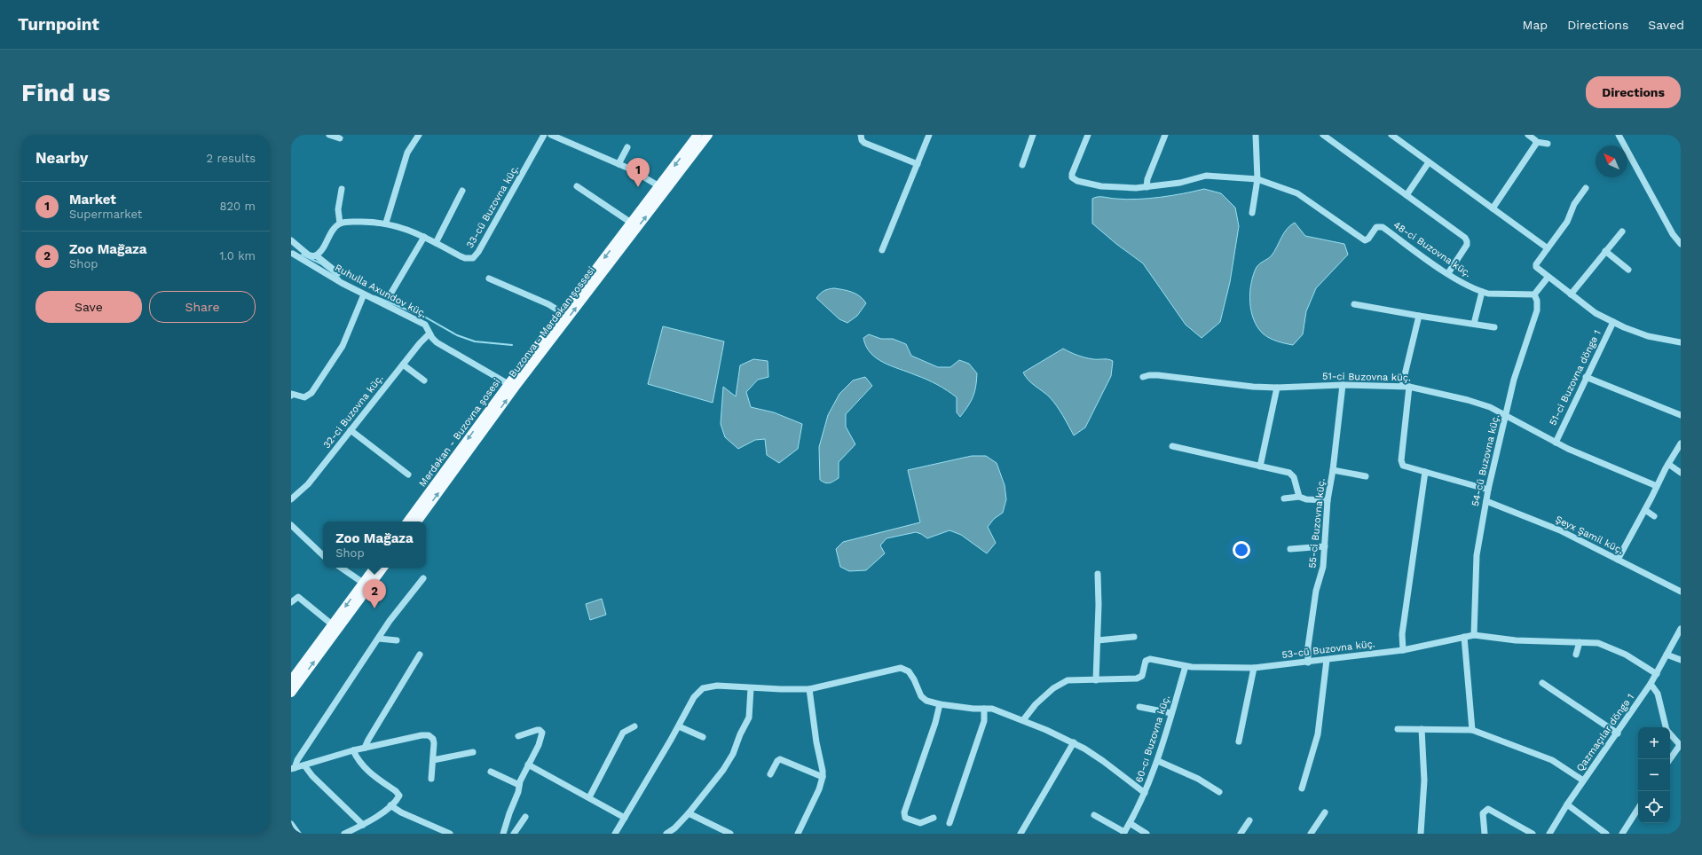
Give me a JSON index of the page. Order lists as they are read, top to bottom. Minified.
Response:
{"streets":{"main road":["Buzonva - Mərdəkan şossesi","Mərdəkan - Buzovna şosesi"],"street":["33-cü Buzovna küç.","48-ci Buzovna küç.","Ruhulla Axundov küç.","51-ci Buzovna küç.","51-ci Buzovna döngə 1","32-ci Buzovna küç.","54-cü Buzovna küç.","55-ci Buzovna küç.","Şeyx Şamil küç.","53-cü Buzovna küç.","Qazmaçılar döngə 1","60-cı Buzovna küç."]},"crossings":[["48-ci Buzovna küç.","54-cü Buzovna küç."],["Ruhulla Axundov küç.","32-ci Buzovna küç."],["Ruhulla Axundov küç.","Mərdəkan - Buzovna şosesi"],["51-ci Buzovna küç.","51-ci Buzovna döngə 1"],["51-ci Buzovna küç.","54-cü Buzovna küç."],["51-ci Buzovna küç.","55-ci Buzovna küç."],["54-cü Buzovna küç.","Şeyx Şamil küç."],["54-cü Buzovna küç.","53-cü Buzovna küç."],["55-ci Buzovna küç.","53-cü Buzovna küç."],["53-cü Buzovna küç.","Qazmaçılar döngə 1"],["53-cü Buzovna küç.","60-cı Buzovna küç."]],"one_way":["Buzonva - Mərdəkan şossesi","Mərdəkan - Buzovna şosesi"],"north":"top left","page":{"header":"Turnpoint","nav":["Map","Directions","Saved"],"buttons":["Directions",["Save","Share"]],"title":"Find us","heading":["Nearby","2 results"],"pins":["1","2"],"list":[{"mark":"1","name":"Market","note":"Supermarket","value":"820 m"},{"mark":"2","name":"Zoo Mağaza","note":"Shop","value":"1.0 km"}],"popup":["Zoo Mağaza","Shop"],"map_buttons":["+","−"]}}
